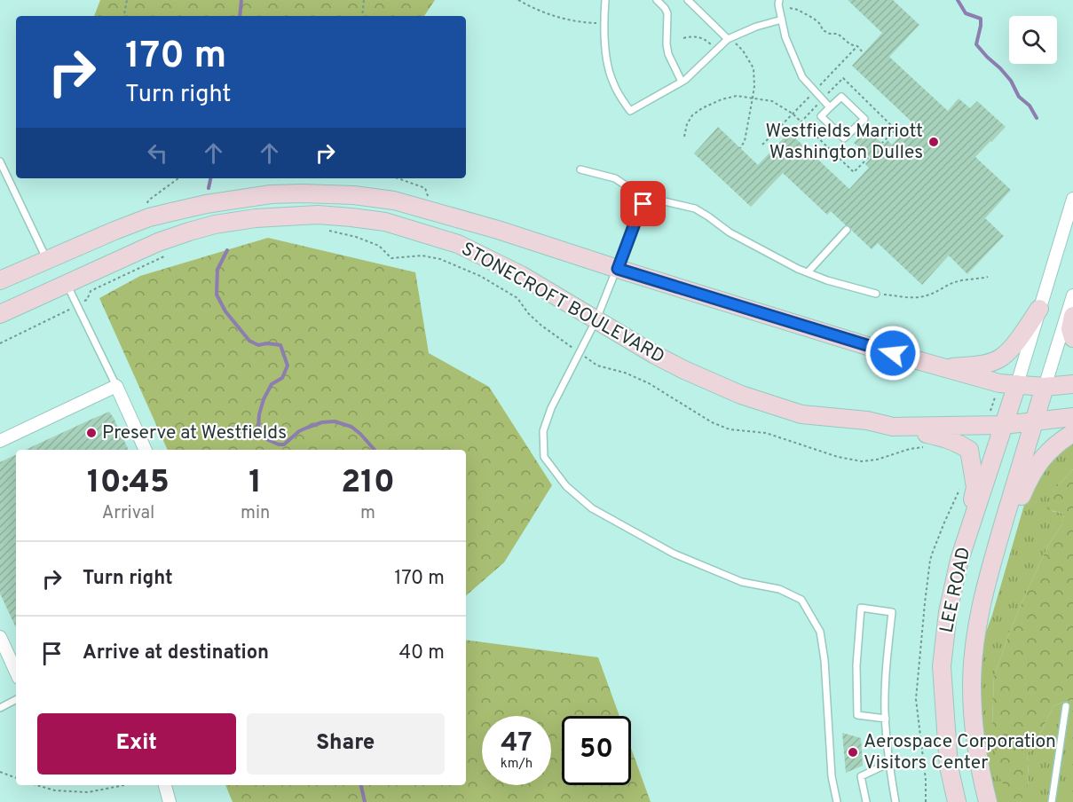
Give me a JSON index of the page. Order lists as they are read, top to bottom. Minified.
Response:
{"streets":{"main road":["STONECROFT BOULEVARD","LEE ROAD"]},"crossings":[["STONECROFT BOULEVARD","LEE ROAD"]],"places":["Westfields Marriott Washington Dulles","Preserve at Westfields","Aerospace Corporation Visitors Center"],"page":{"turn":["170 m","Turn right"],"eta":["10:45","Arrival","1","min","210","m"],"list":[{"name":"Turn right","value":"170 m"},{"name":"Arrive at destination","value":"40 m"}],"buttons":["Exit","Share"],"speed":"47 km/h","limit":"50"}}
